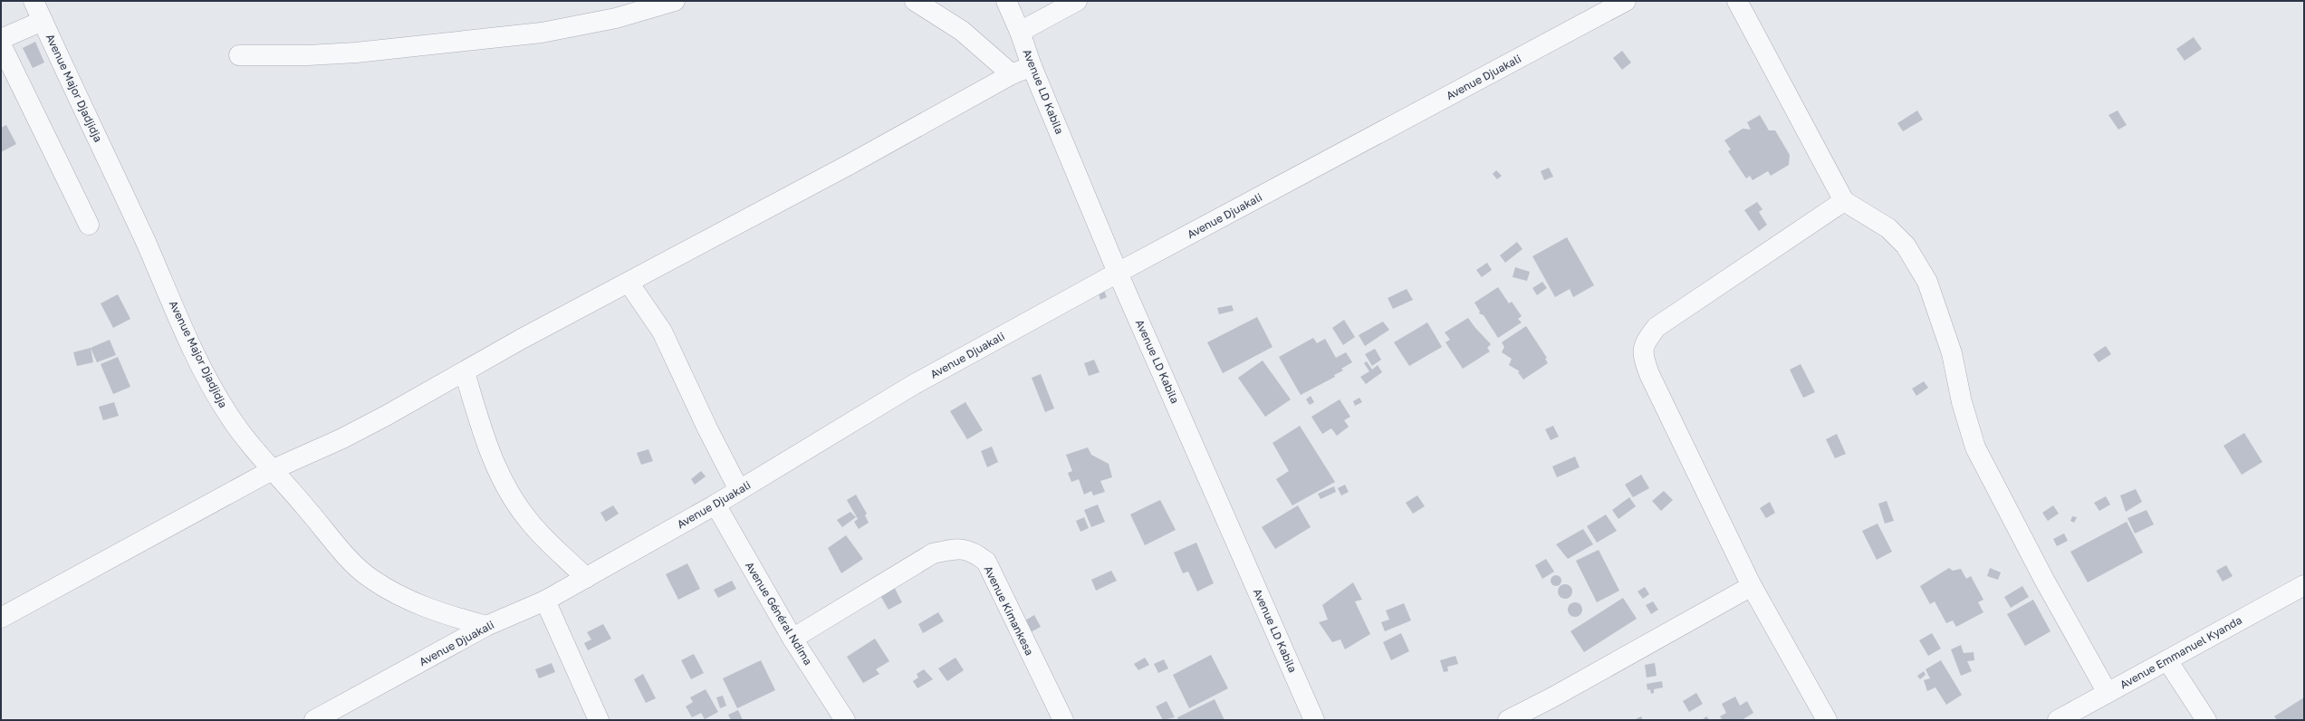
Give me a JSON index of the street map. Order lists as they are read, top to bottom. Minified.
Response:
{"streets":{"street":["Avenue Djuakali","Avenue Major Djadjidja","Avenue LD Kabila","Avenue Kimankesa","Avenue Général Ndima","Avenue Emmanuel Kyanda"]},"crossings":[["Avenue Djuakali","Avenue Major Djadjidja"],["Avenue Djuakali","Avenue LD Kabila"],["Avenue Djuakali","Avenue Général Ndima"],["Avenue Kimankesa","Avenue Général Ndima"]]}
